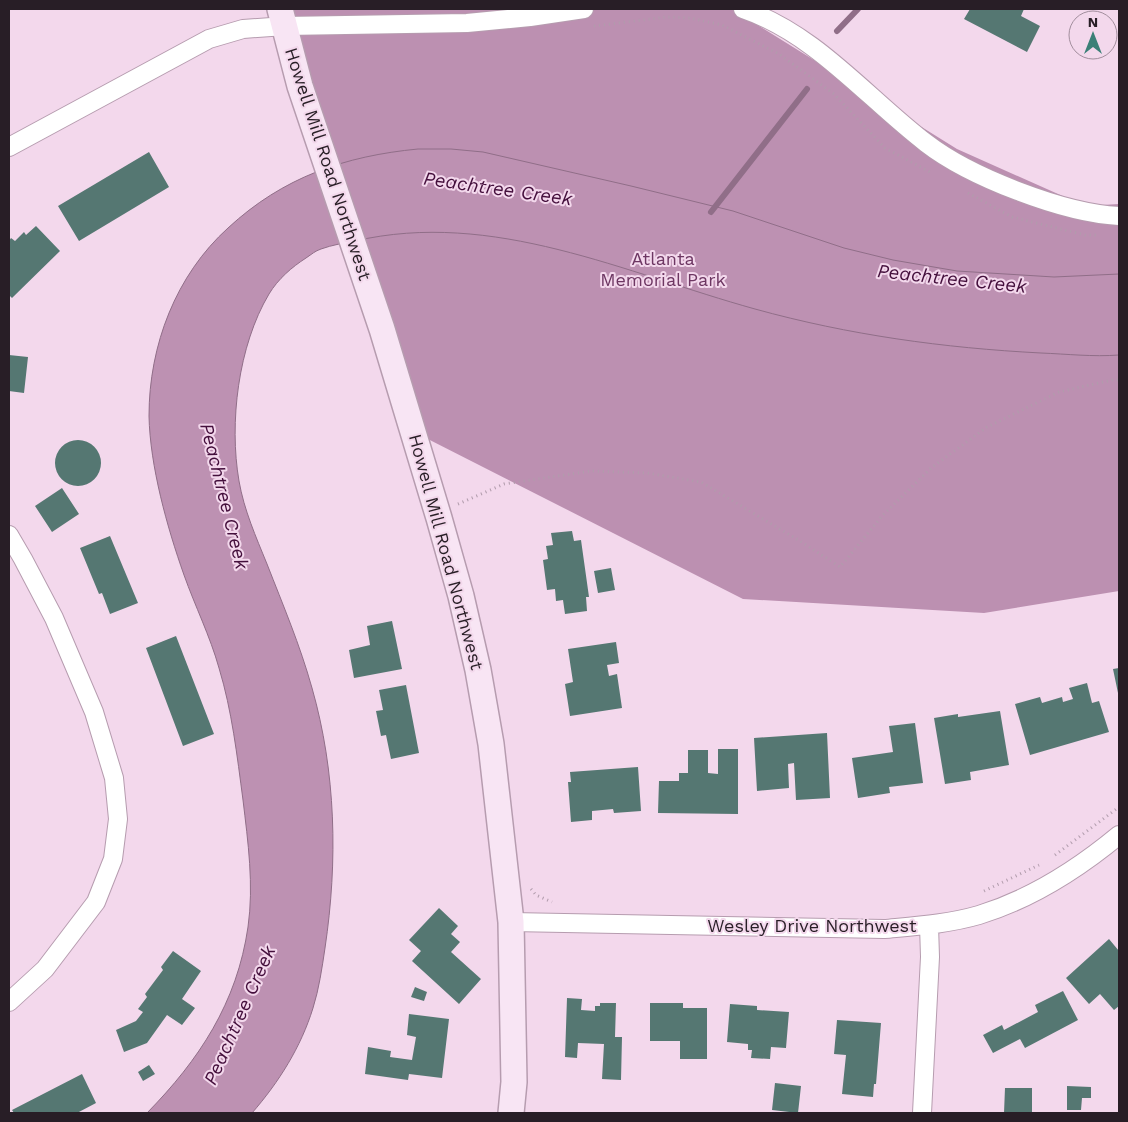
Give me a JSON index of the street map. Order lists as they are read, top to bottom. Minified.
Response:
{"streets":{"main road":["Howell Mill Road Northwest"],"street":["Wesley Drive Northwest"]},"crossings":[["Howell Mill Road Northwest","Wesley Drive Northwest"]],"water":["Peachtree Creek"],"parks":["Atlanta Memorial Park"],"north":"top"}
